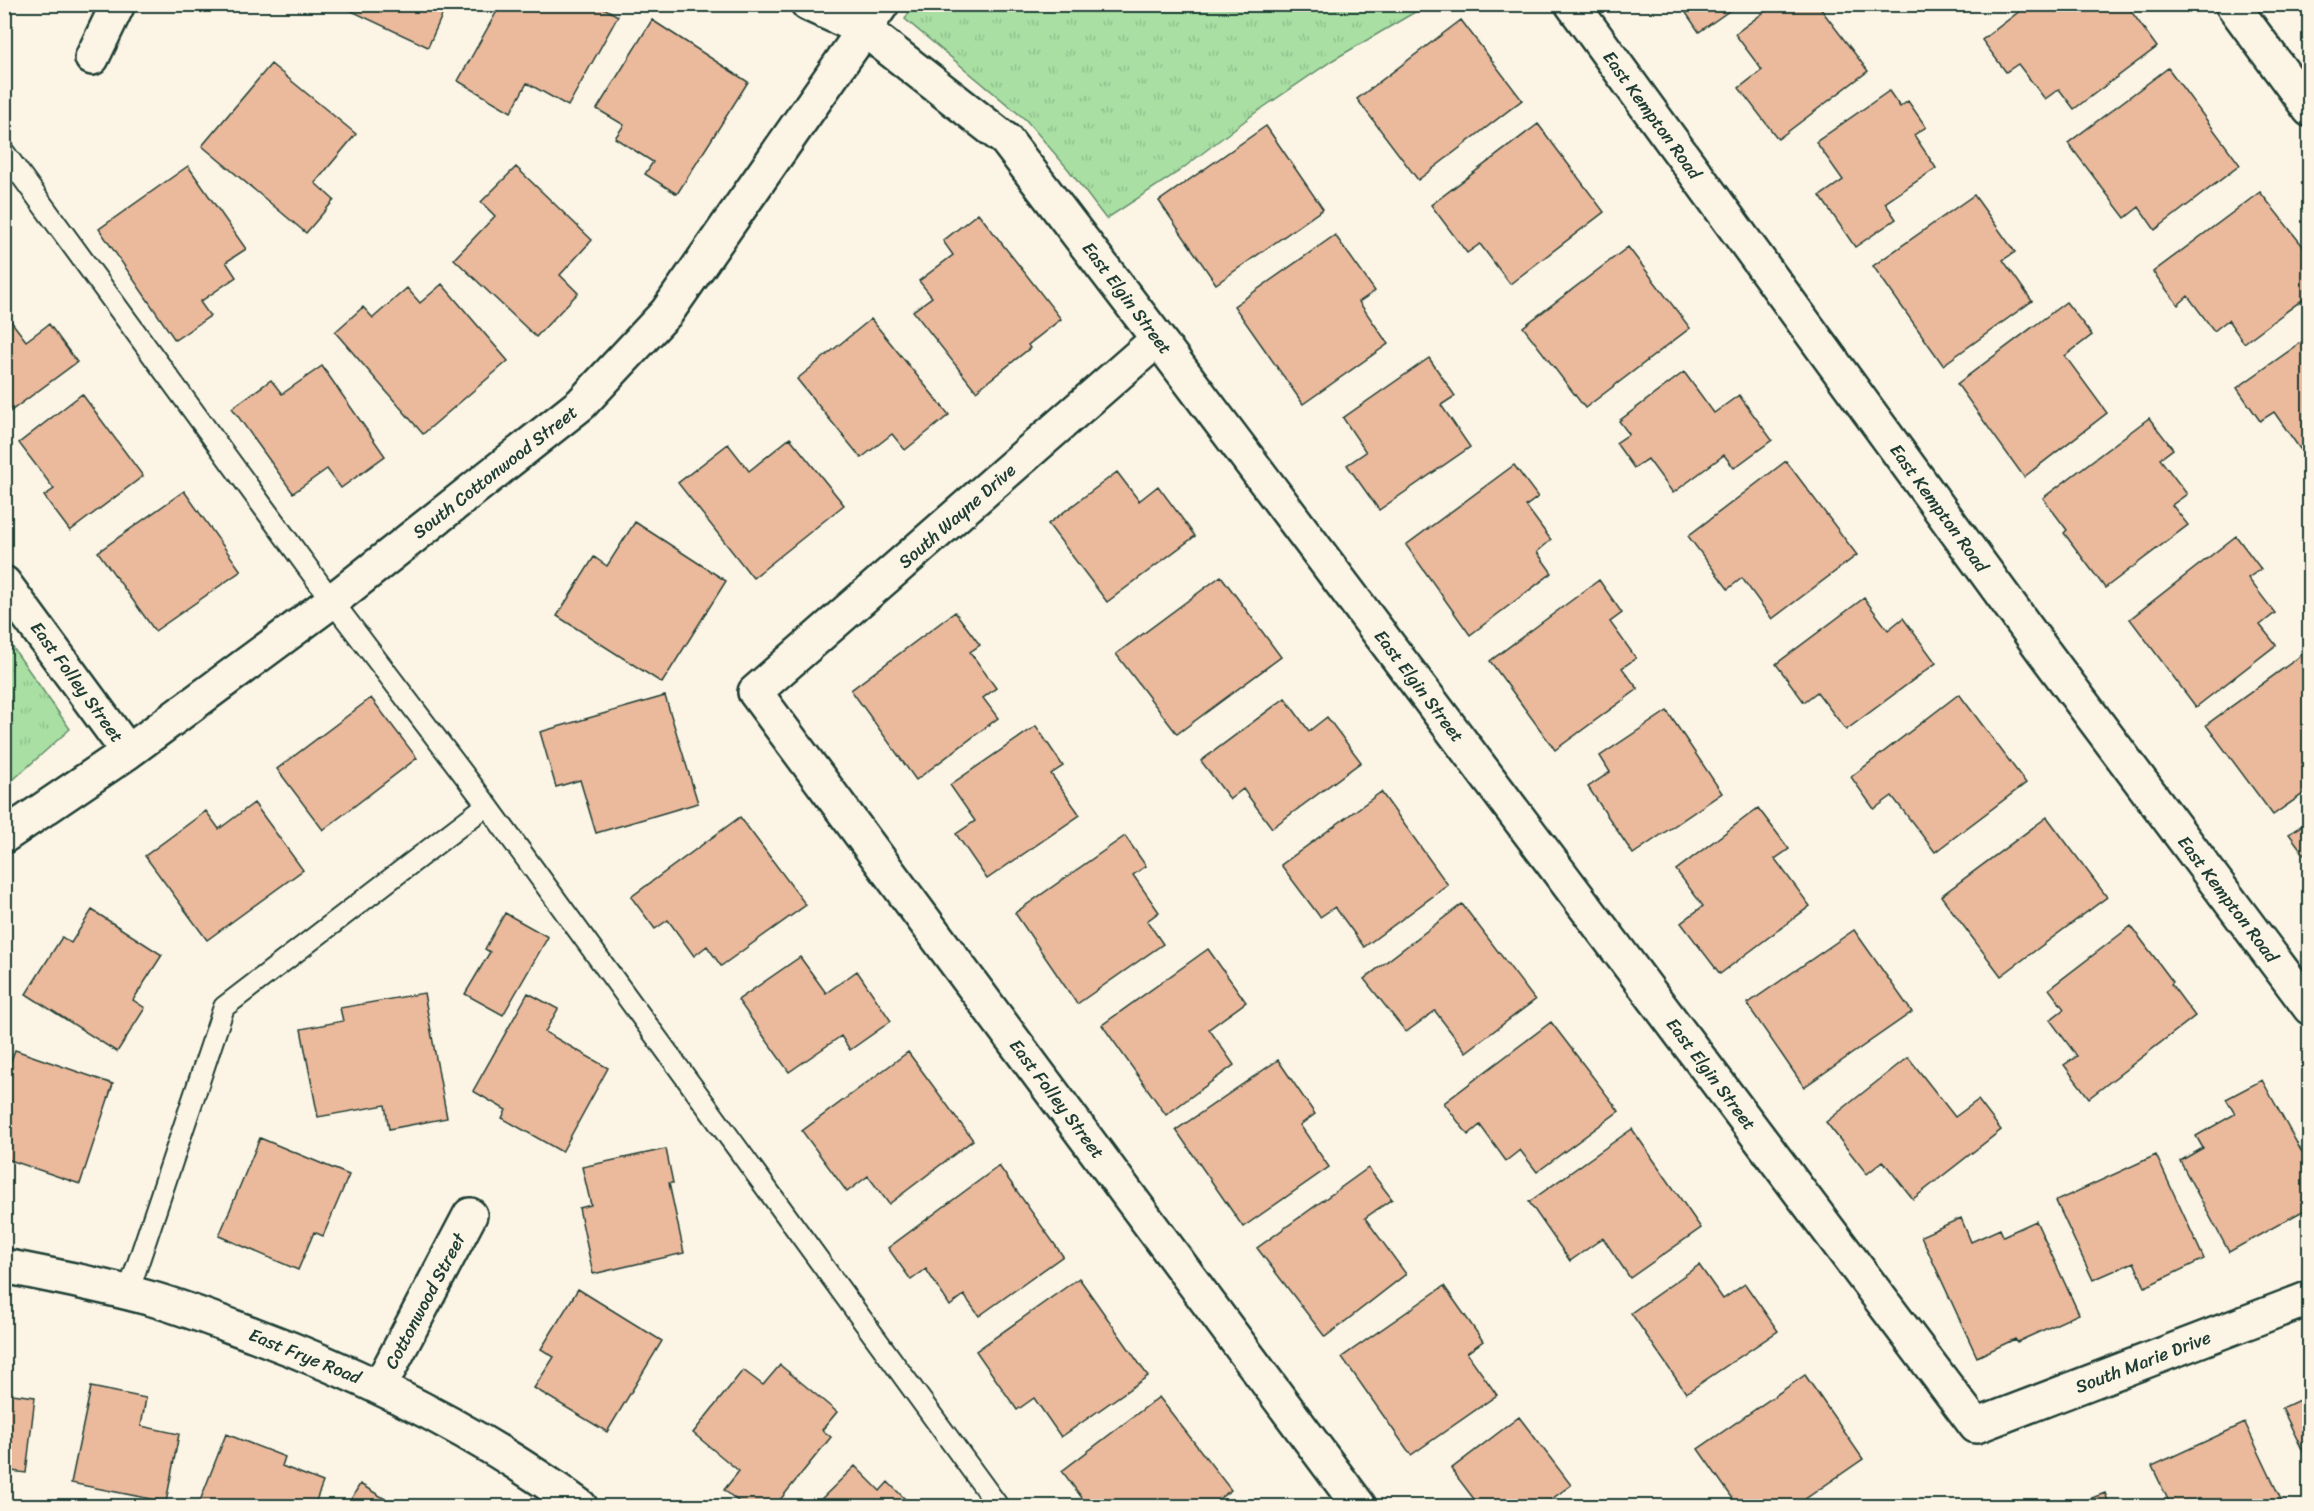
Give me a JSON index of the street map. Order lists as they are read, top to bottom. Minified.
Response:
{"streets":{"street":["East Kempton Road","East Elgin Street","South Cottonwood Street","South Wayne Drive","East Folley Street","Cottonwood Street","East Frye Road","South Marie Drive"]},"crossings":[["East Elgin Street","South Cottonwood Street"],["East Elgin Street","South Wayne Drive"],["East Elgin Street","South Marie Drive"],["South Cottonwood Street","East Folley Street"],["South Wayne Drive","East Folley Street"],["Cottonwood Street","East Frye Road"]]}
